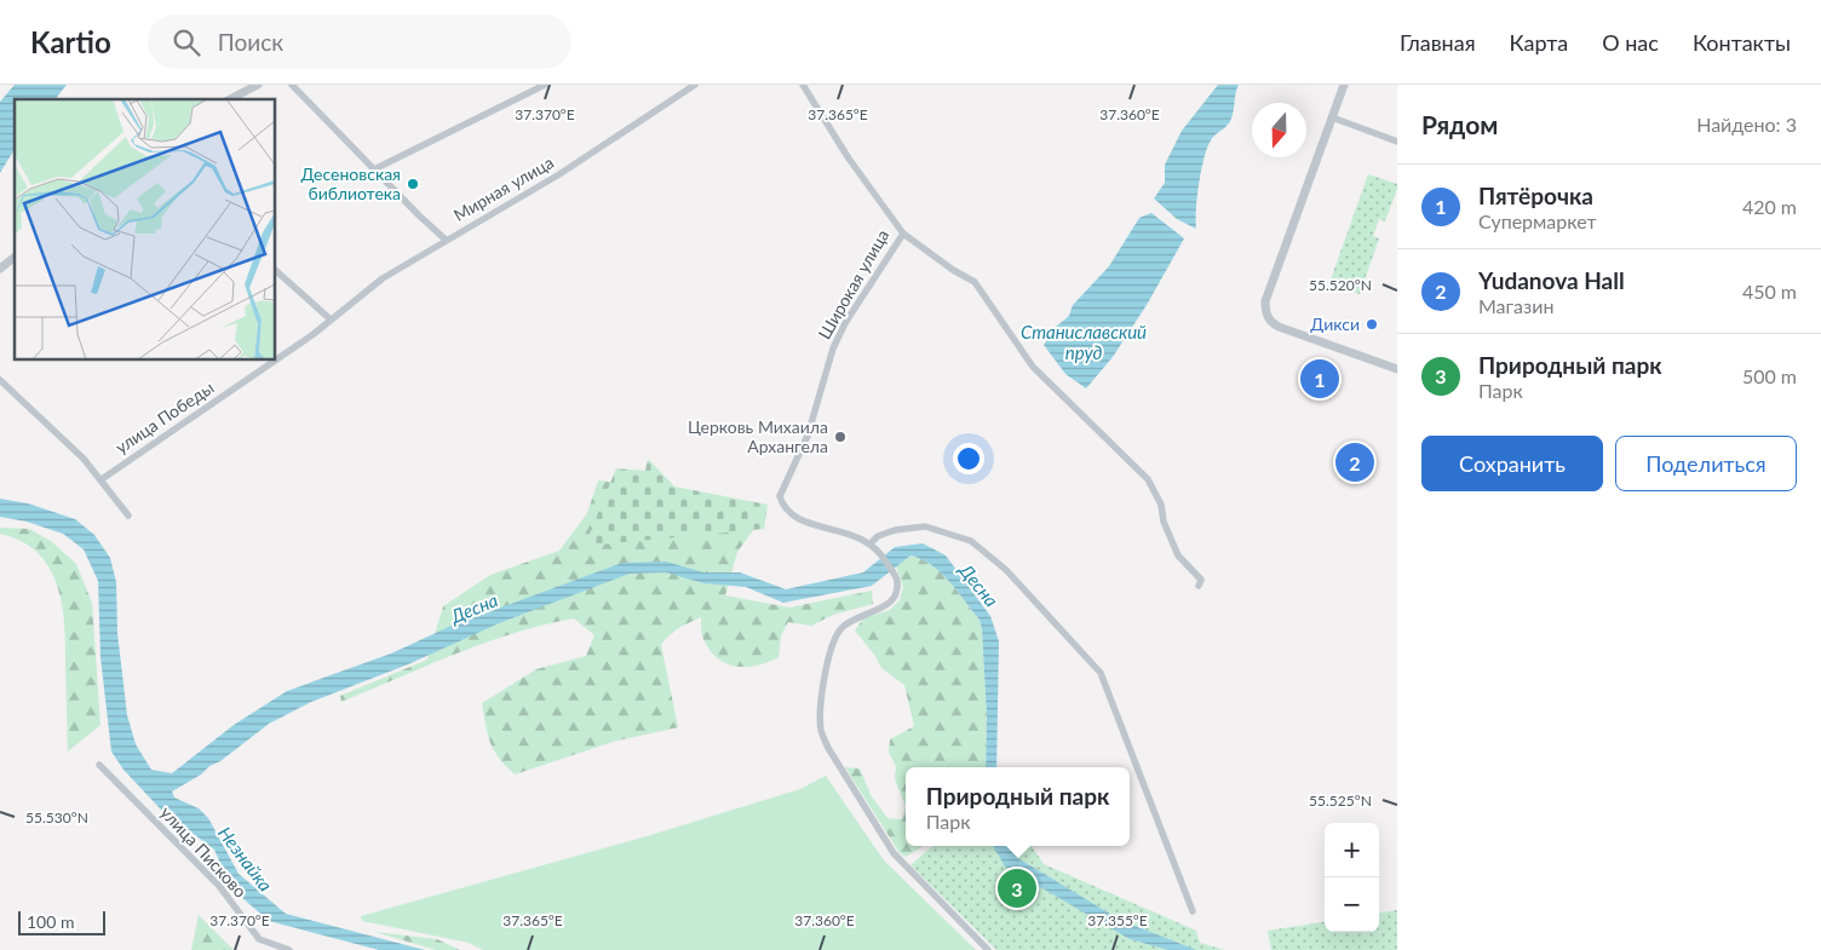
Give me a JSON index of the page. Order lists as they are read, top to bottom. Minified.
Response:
{"streets":{"street":["Мирная улица","Широкая улица","улица Победы","улица Писково"]},"crossings":[["Мирная улица","улица Победы"]],"water":["Станиславский пруд","Десна","Незнайка"],"places":["Десеновская библиотека","Дикси","Церковь Михаила Архангела"],"scale_bar":"100 m","north":"bottom","page":{"header":"Kartio","search":"Поиск","nav":["Главная","Карта","О нас","Контакты"],"heading":["Рядом","Найдено: 3"],"list":[{"mark":"1","name":"Пятёрочка","note":"Супермаркет","value":"420 m"},{"mark":"2","name":"Yudanova Hall","note":"Магазин","value":"450 m"},{"mark":"3","name":"Природный парк","note":"Парк","value":"500 m"}],"pins":["1","2","3"],"buttons":["Сохранить","Поделиться"],"popup":["Природный парк","Парк"],"map_buttons":["+","−"],"scale":"100 m"},"coordinates":["37.370°E","37.365°E","37.360°E","55.520°N","55.525°N","55.530°N","37.355°E"]}
